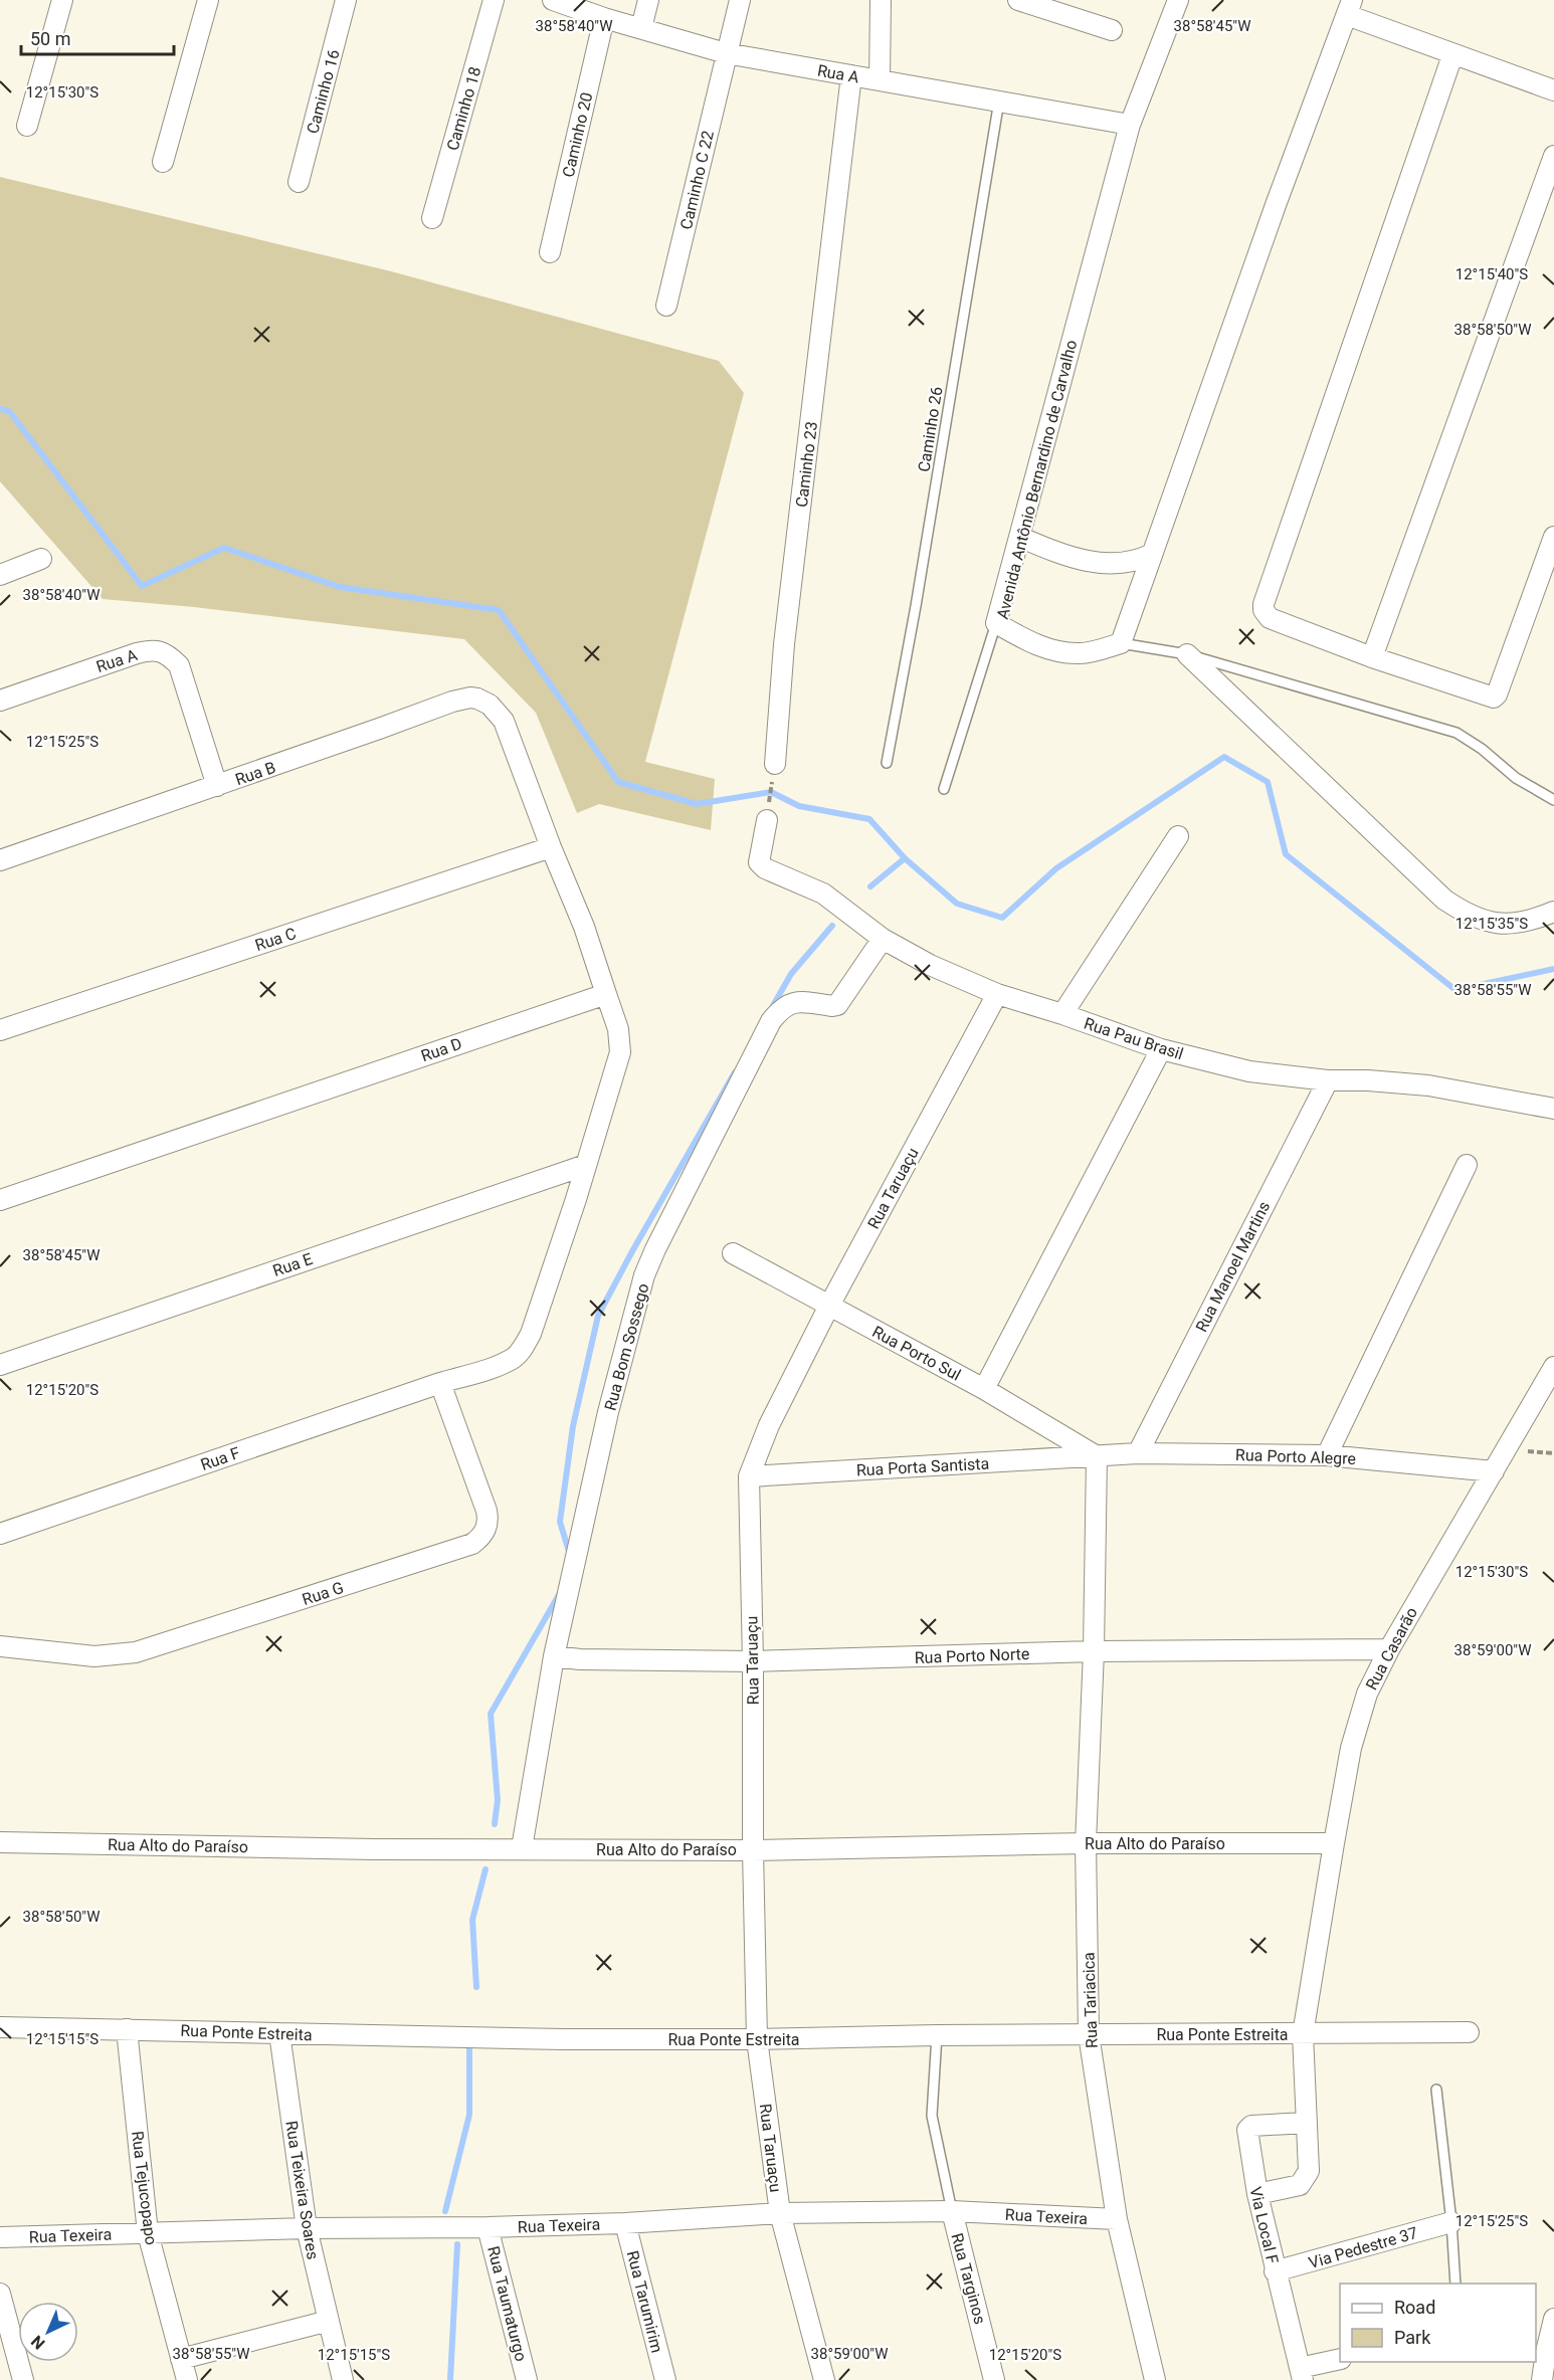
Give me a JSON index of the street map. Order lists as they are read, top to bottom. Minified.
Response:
{"streets":{"street":["Rua A","Caminho 16","Caminho 18","Caminho 20","Caminho C 22","Caminho 23","Avenida Antônio Bernardino de Carvalho","Rua B","Rua C","Rua Pau Brasil","Rua D","Rua Taruaçu","Rua E","Rua Manoel Martins","Rua Bom Sossego","Rua Porto Sul","Rua Porto Alegre","Rua F","Rua Porta Santista","Rua G","Rua Casarão","Rua Porto Norte","Rua Alto do Paraíso","Rua Tariacica","Rua Ponte Estreita","Rua Tejucopapo","Rua Teixeira Soares","Rua Texeira","Via Local F","Via Pedestre 37","Rua Targinos","Rua Tarumirim","Rua Taumaturgo"],"lane":["Caminho 26"]},"crossings":[["Rua A","Caminho 20"],["Rua A","Caminho C 22"],["Rua A","Caminho 26"],["Rua A","Caminho 23"],["Rua A","Avenida Antônio Bernardino de Carvalho"],["Rua A","Rua B"],["Rua B","Rua C"],["Rua Pau Brasil","Rua Taruaçu"],["Rua Pau Brasil","Rua Manoel Martins"],["Rua Pau Brasil","Rua Bom Sossego"],["Rua Taruaçu","Rua Porto Sul"],["Rua Taruaçu","Rua Porta Santista"],["Rua Taruaçu","Rua Porto Norte"],["Rua Taruaçu","Rua Alto do Paraíso"],["Rua Taruaçu","Rua Ponte Estreita"],["Rua Taruaçu","Rua Texeira"],["Rua Manoel Martins","Rua Porto Alegre"],["Rua Bom Sossego","Rua Porto Norte"],["Rua Bom Sossego","Rua Alto do Paraíso"],["Rua Porto Sul","Rua Porto Alegre"],["Rua Porto Sul","Rua Porta Santista"],["Rua Porto Sul","Rua Tariacica"],["Rua Porto Alegre","Rua Porta Santista"],["Rua Porto Alegre","Rua Casarão"],["Rua Porto Alegre","Rua Tariacica"],["Rua F","Rua G"],["Rua Porta Santista","Rua Tariacica"],["Rua Casarão","Rua Porto Norte"],["Rua Casarão","Rua Alto do Paraíso"],["Rua Casarão","Rua Ponte Estreita"],["Rua Casarão","Via Local F"],["Rua Porto Norte","Rua Tariacica"],["Rua Alto do Paraíso","Rua Tariacica"],["Rua Tariacica","Rua Ponte Estreita"],["Rua Tariacica","Rua Texeira"],["Rua Ponte Estreita","Rua Tejucopapo"],["Rua Ponte Estreita","Rua Teixeira Soares"],["Rua Tejucopapo","Rua Texeira"],["Rua Teixeira Soares","Rua Texeira"],["Rua Texeira","Rua Targinos"],["Rua Texeira","Rua Tarumirim"],["Rua Texeira","Rua Taumaturgo"],["Via Local F","Via Pedestre 37"]],"legend":["Road","Park"],"scale_bar":"50 m","north":"bottom left","coordinates":["38°58'40\"W","38°58'45\"W","12°15'30\"S","12°15'40\"S","38°58'50\"W","12°15'25\"S","12°15'35\"S","38°58'55\"W","12°15'20\"S","38°59'00\"W","12°15'15\"S"]}
